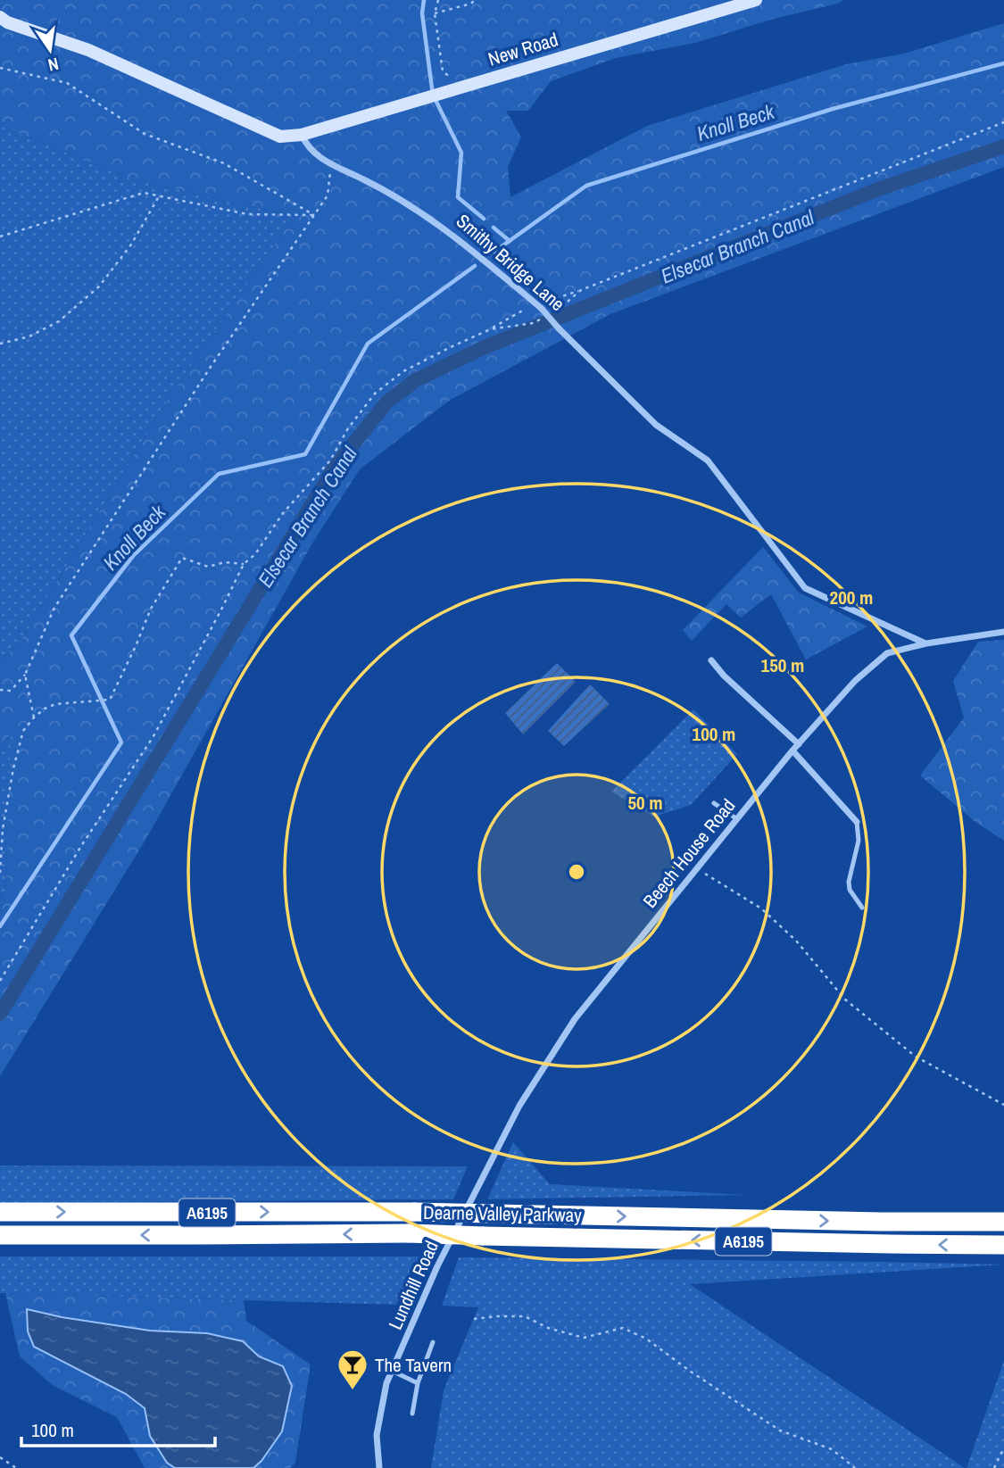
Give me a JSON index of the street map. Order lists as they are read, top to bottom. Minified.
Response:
{"streets":{"highway":["A6195","Dearne Valley Parkway"],"main road":["New Road"],"street":["Smithy Bridge Lane","Beech House Road","Lundhill Road"]},"crossings":[["New Road","Smithy Bridge Lane"],["Smithy Bridge Lane","Beech House Road"],["Beech House Road","Lundhill Road"]],"water":["Knoll Beck","Elsecar Branch Canal"],"places":{"bar":["The Tavern"]},"scale_bar":"100 m","north":"bottom","rings":["200 m","150 m","100 m","50 m"]}
